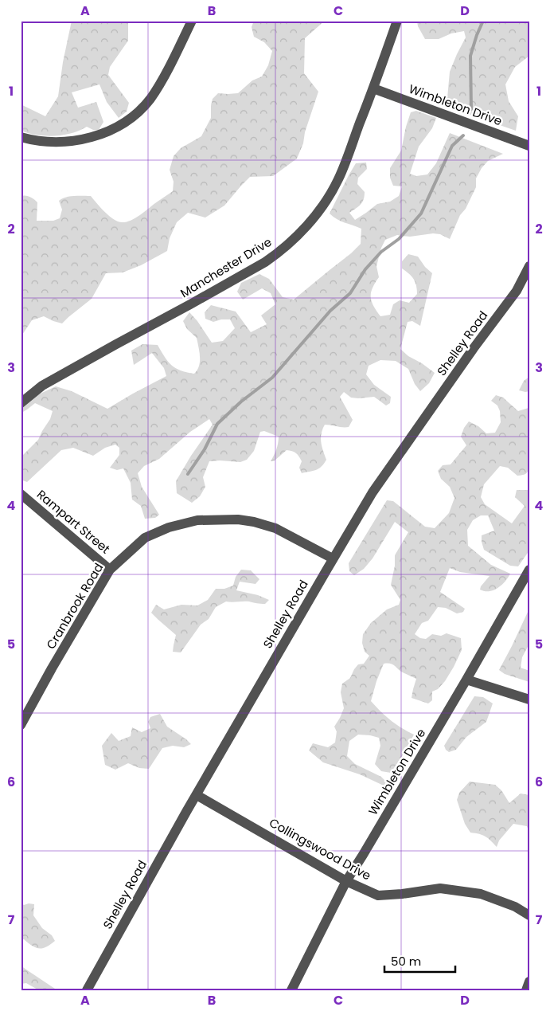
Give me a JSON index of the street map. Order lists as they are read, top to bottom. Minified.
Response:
{"streets":{"street":["Wimbleton Drive","Manchester Drive","Shelley Road","Rampart Street","Cranbrook Road","Collingswood Drive"]},"crossings":[["Wimbleton Drive","Manchester Drive"],["Wimbleton Drive","Collingswood Drive"],["Shelley Road","Cranbrook Road"],["Shelley Road","Collingswood Drive"],["Rampart Street","Cranbrook Road"]],"scale_bar":"50 m","grid":{"columns":["A","B","C","D"],"rows":["1","2","3","4","5","6","7"]}}
